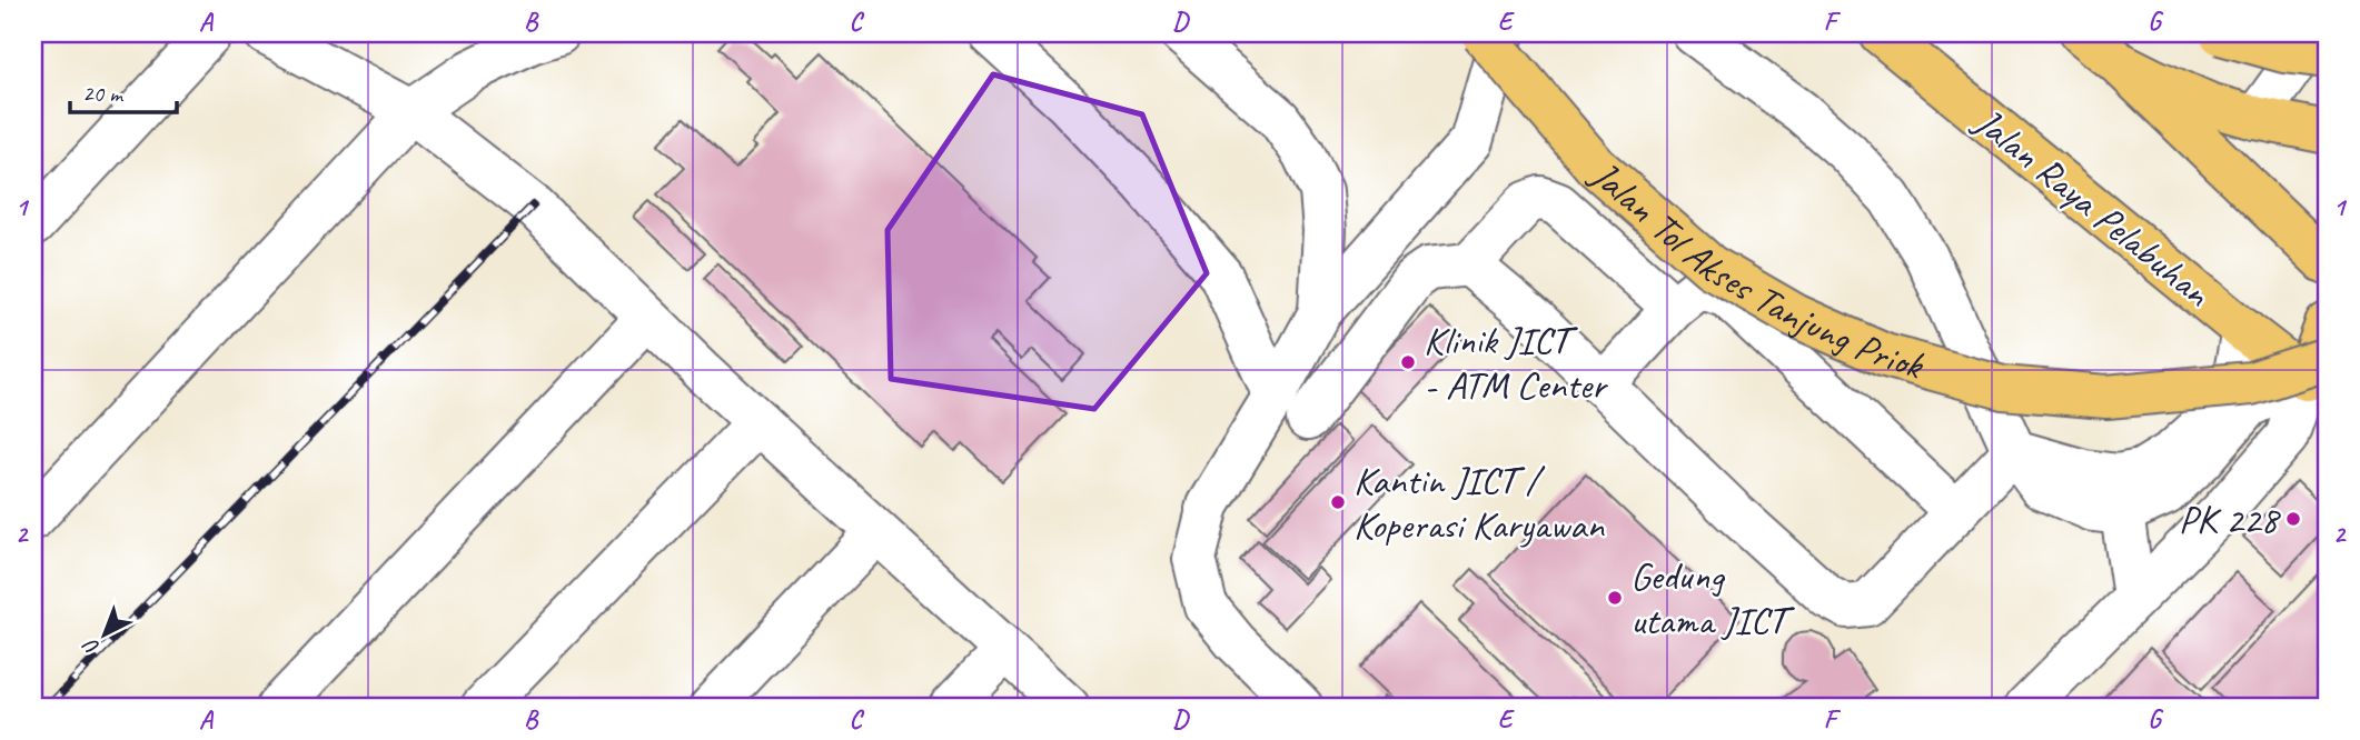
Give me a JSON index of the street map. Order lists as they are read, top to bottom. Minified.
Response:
{"streets":{"highway":["Jalan Raya Pelabuhan","Jalan Tol Akses Tanjung Priok"]},"crossings":[["Jalan Raya Pelabuhan","Jalan Tol Akses Tanjung Priok"]],"places":["Klinik JICT - ATM Center","Kantin JICT / Koperasi Karyawan","PK 228","Gedung utama JICT"],"scale_bar":"20 m","north":"bottom left","grid":{"columns":["A","B","C","D","E","F","G"],"rows":["1","2"]}}
